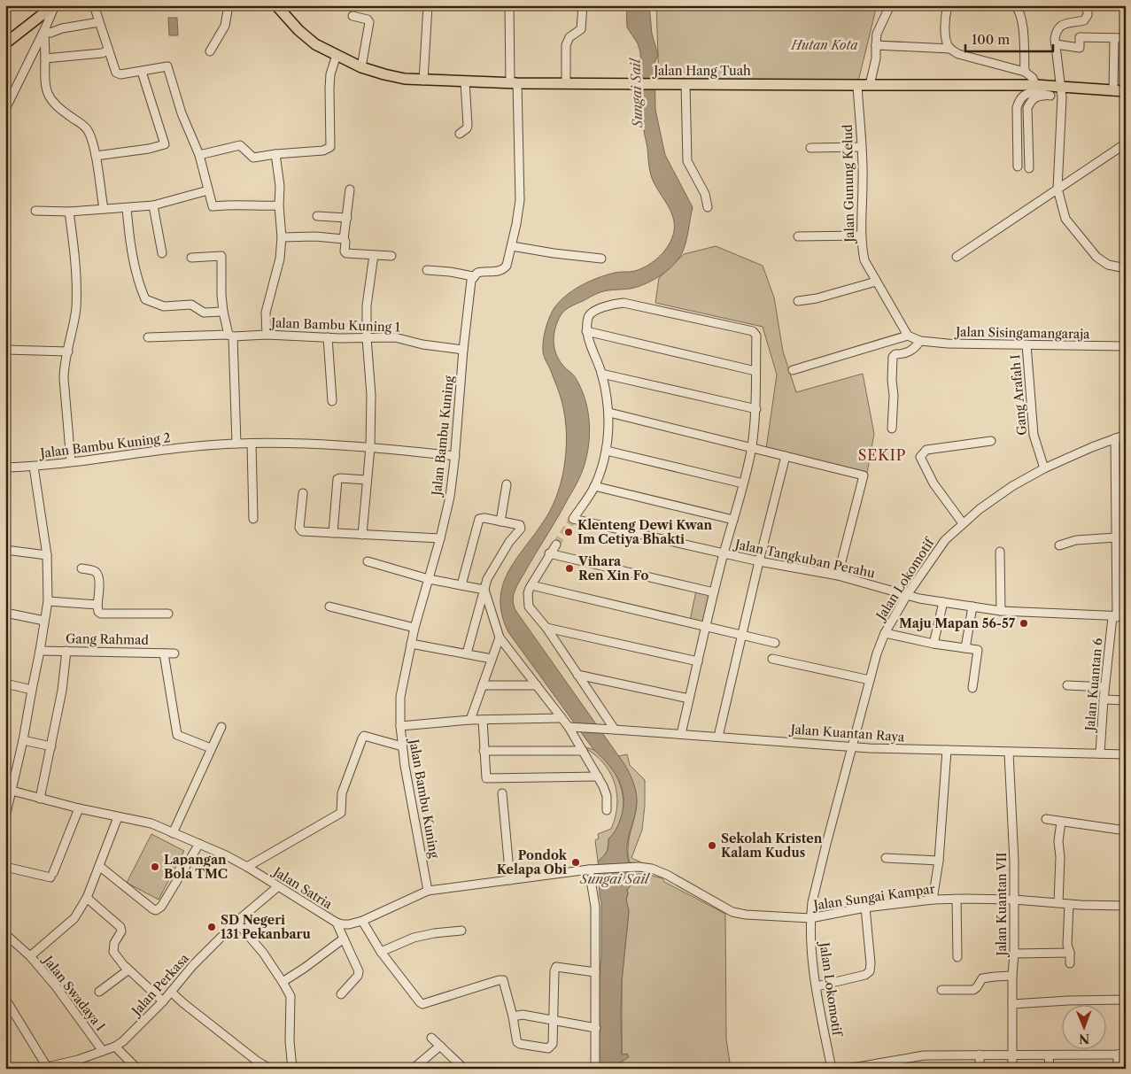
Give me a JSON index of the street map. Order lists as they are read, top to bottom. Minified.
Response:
{"streets":{"main road":["Jalan Hang Tuah"],"street":["Jalan Gunung Kelud","Jalan Bambu Kuning 1","Jalan Sisingamangaraja","Gang Arafah I","Jalan Bambu Kuning","Jalan Bambu Kuning 2","Jalan Tangkuban Perahu","Jalan Lokomotif","Gang Rahmad","Jalan Kuantan 6","Jalan Kuantan Raya","Jalan Satria","Jalan Sungai Kampar","Jalan Kuantan VII","Jalan Perkasa","Jalan Swadaya I"]},"crossings":[["Jalan Hang Tuah","Jalan Gunung Kelud"],["Jalan Bambu Kuning 1","Jalan Bambu Kuning"],["Jalan Sisingamangaraja","Gang Arafah I"],["Gang Arafah I","Jalan Lokomotif"],["Jalan Bambu Kuning","Jalan Bambu Kuning 2"],["Jalan Bambu Kuning","Jalan Satria"],["Jalan Bambu Kuning 2","Gang Rahmad"],["Jalan Bambu Kuning 2","Jalan Satria"],["Jalan Tangkuban Perahu","Jalan Lokomotif"],["Jalan Tangkuban Perahu","Jalan Kuantan 6"],["Jalan Lokomotif","Jalan Kuantan 6"],["Jalan Lokomotif","Jalan Kuantan Raya"],["Jalan Lokomotif","Jalan Sungai Kampar"],["Jalan Kuantan 6","Jalan Kuantan Raya"],["Jalan Kuantan Raya","Jalan Kuantan VII"],["Jalan Satria","Jalan Sungai Kampar"],["Jalan Satria","Jalan Perkasa"],["Jalan Sungai Kampar","Jalan Kuantan VII"],["Jalan Perkasa","Jalan Swadaya I"]],"districts":["SEKIP"],"water":["Sungai Sail"],"parks":["Hutan Kota"],"places":["Klenteng Dewi Kwan Im Cetiya Bhakti","Vihara Ren Xin Fo","Maju Mapan 56-57","Sekolah Kristen Kalam Kudus","Pondok Kelapa Obi","Lapangan Bola TMC","SD Negeri 131 Pekanbaru"],"scale_bar":"100 m","north":"bottom"}
